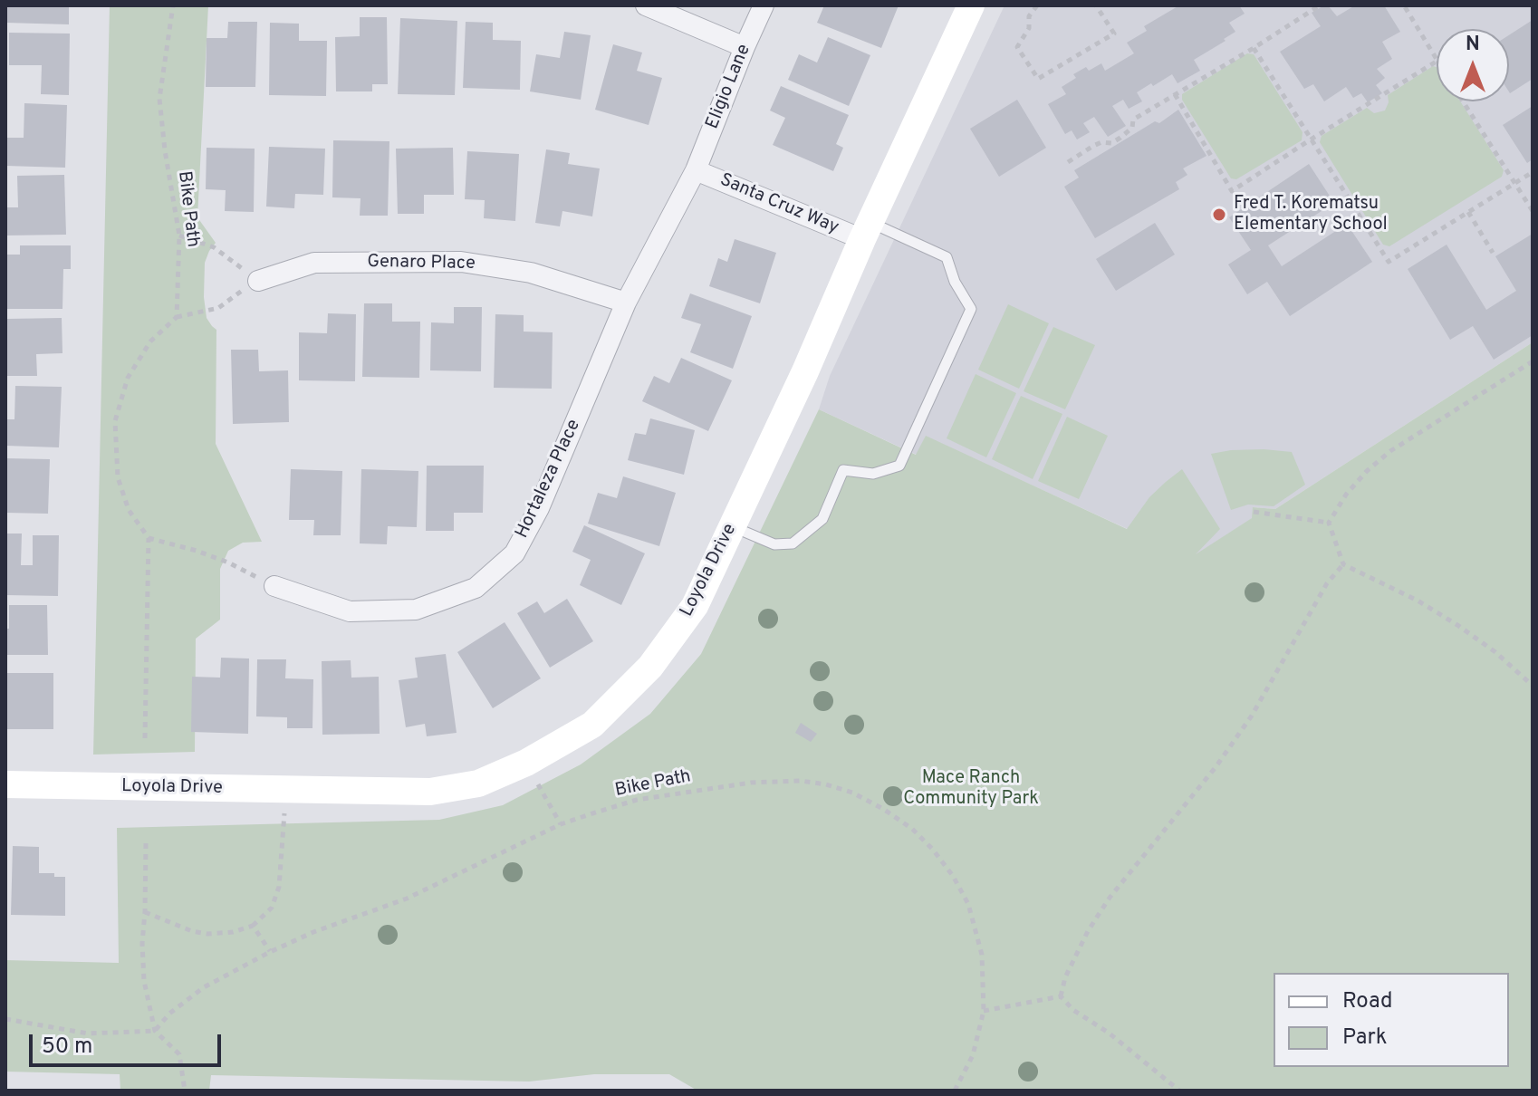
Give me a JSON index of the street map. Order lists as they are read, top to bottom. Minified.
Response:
{"streets":{"street":["Eligio Lane","Santa Cruz Way","Genaro Place","Hortaleza Place","Loyola Drive"],"path":["Bike Path"]},"crossings":[["Eligio Lane","Santa Cruz Way"],["Eligio Lane","Hortaleza Place"],["Santa Cruz Way","Hortaleza Place"],["Santa Cruz Way","Loyola Drive"],["Genaro Place","Hortaleza Place"]],"parks":["Mace Ranch Community Park"],"places":["Fred T. Korematsu Elementary School"],"legend":["Road","Park"],"scale_bar":"50 m","north":"top"}
